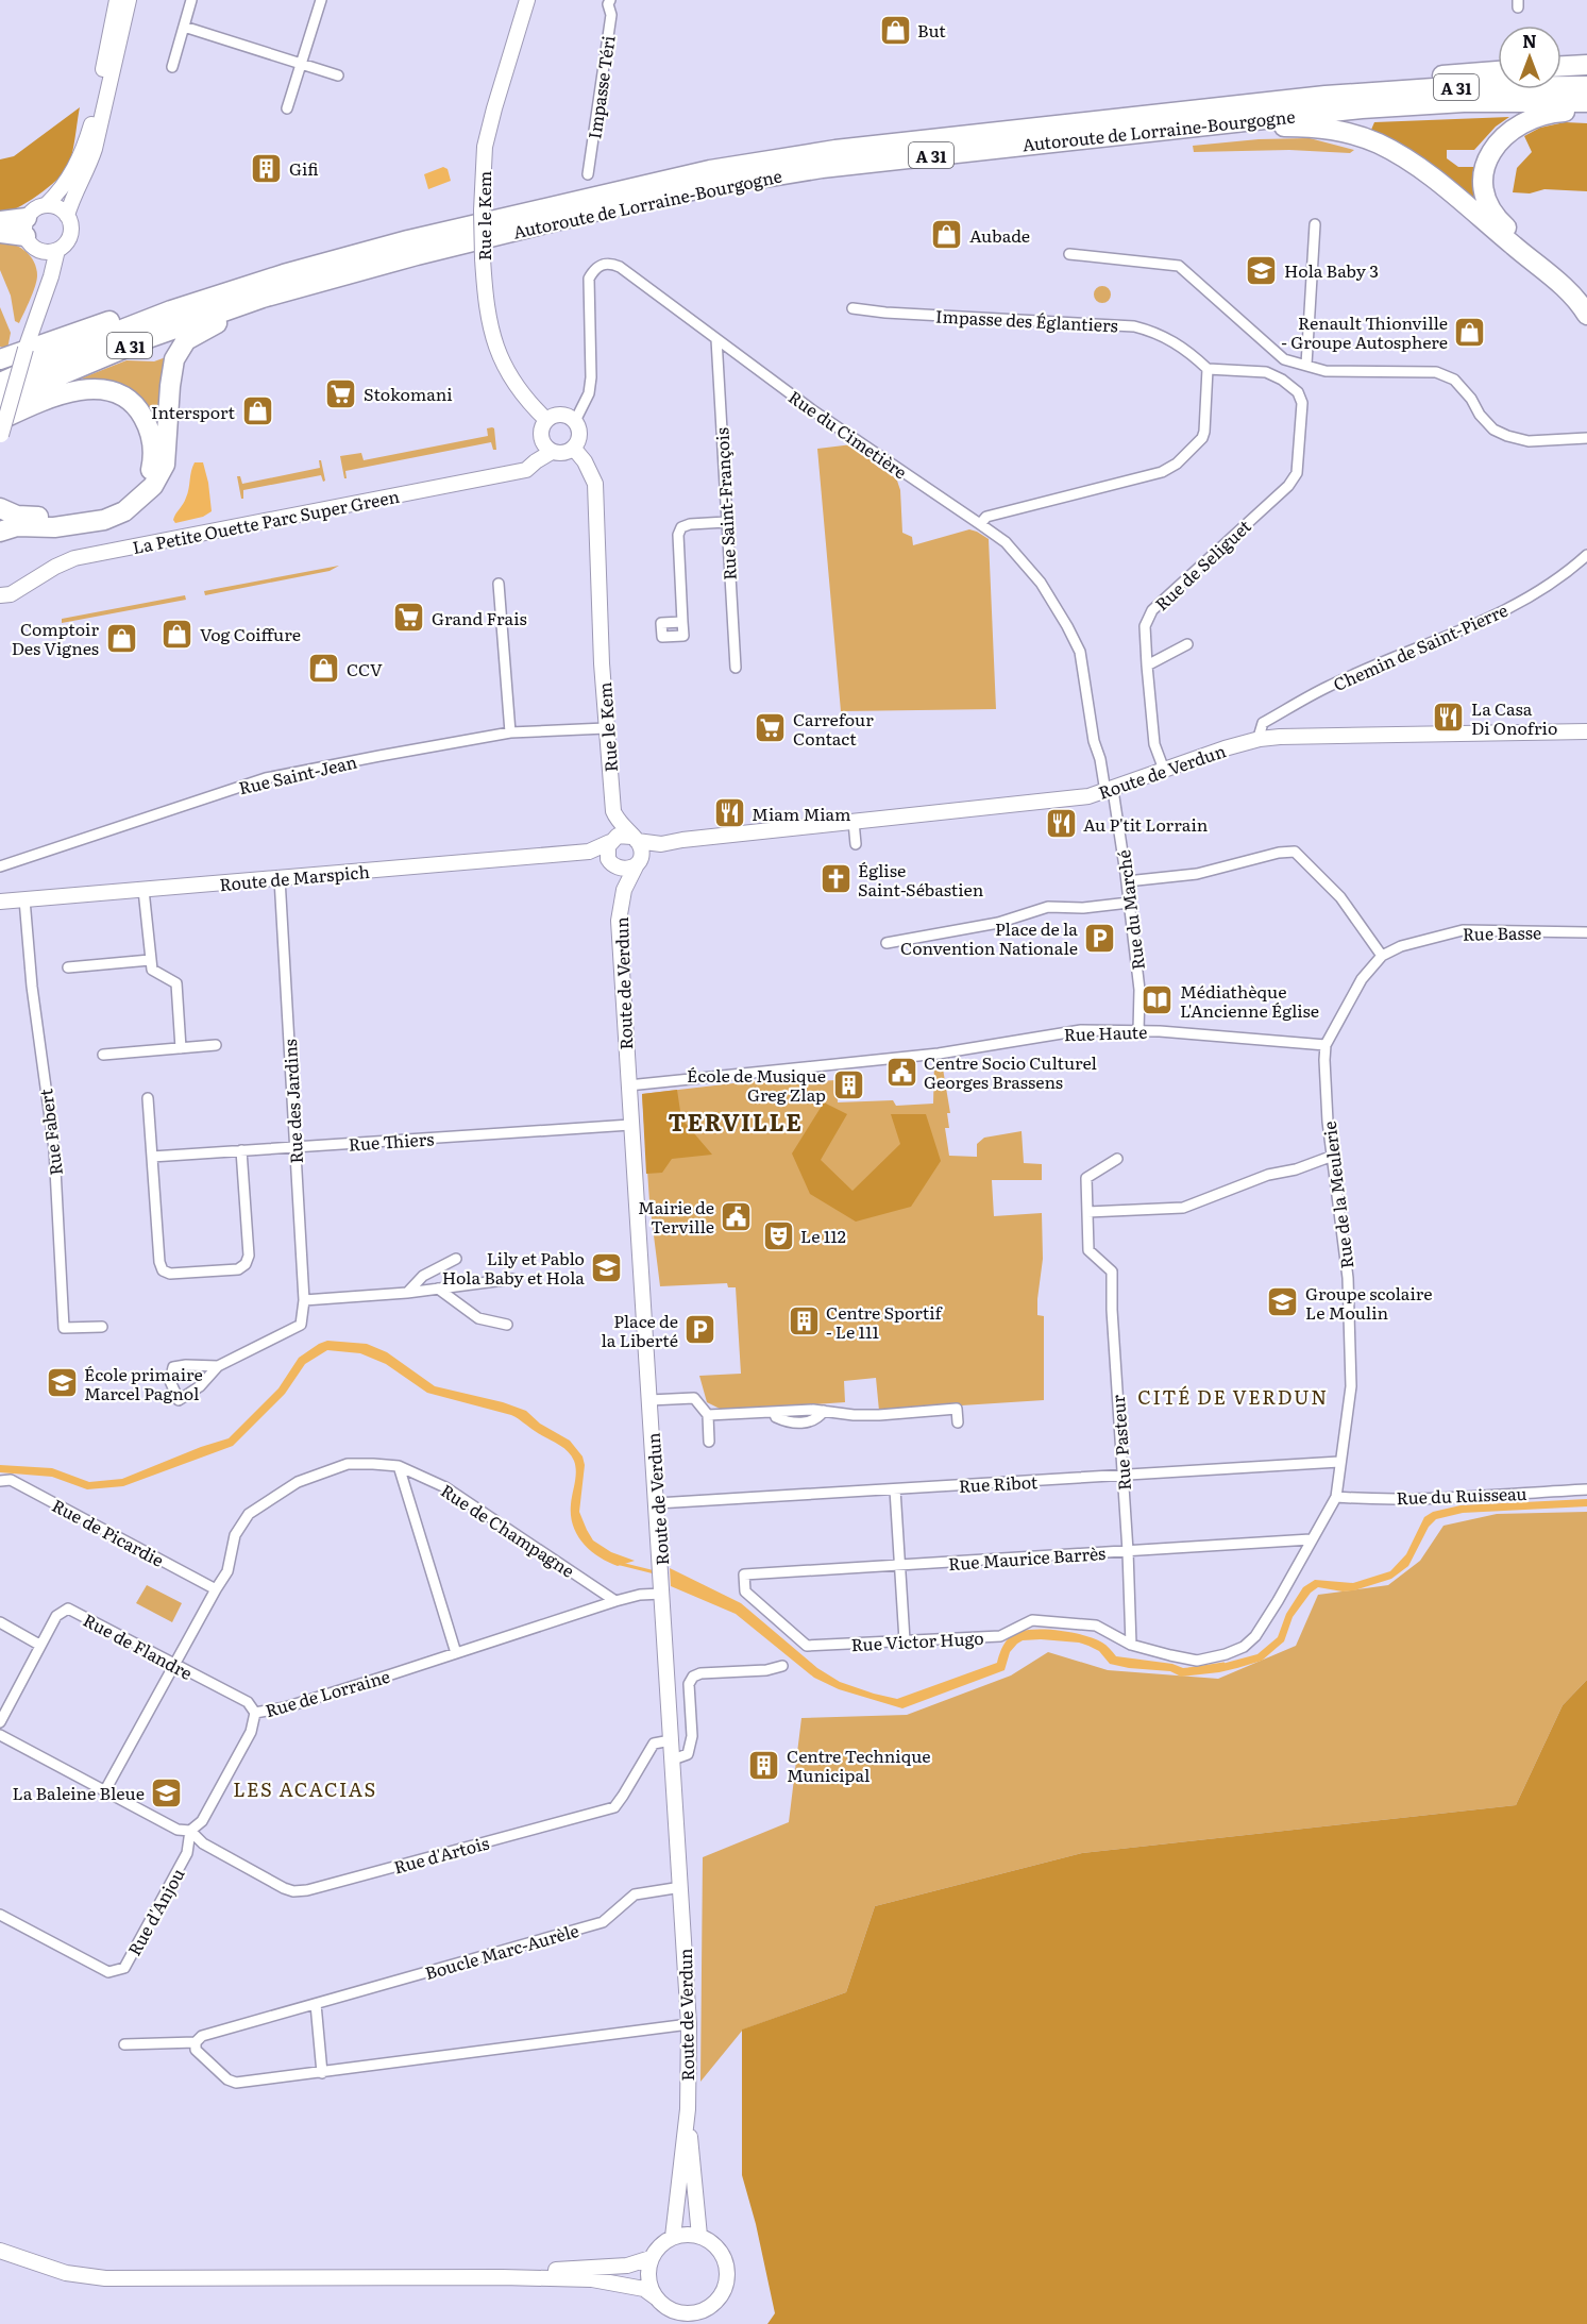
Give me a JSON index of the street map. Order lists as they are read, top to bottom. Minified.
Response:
{"streets":{"highway":["A 31","Autoroute de Lorraine-Bourgogne"],"main road":["Rue le Kem","La Petite Ouette Parc Super Green","Route de Verdun","Route de Marspich"],"street":["Impasse Téri","Impasse des Églantiers","Rue du Cimetière","Rue Saint-François","Rue de Seliguet","Chemin de Saint-Pierre","Rue Saint-Jean","Rue du Marché","Rue Basse","Rue Haute","Rue des Jardins","Rue Fabert","Rue Thiers","Rue de la Meulerie","Rue Pasteur","Rue Ribot","Rue du Ruisseau","Rue de Champagne","Rue de Picardie","Rue Maurice Barrès","Rue Victor Hugo","Rue de Flandre","Rue de Lorraine","Rue d'Artois","Rue d'Anjou","Boucle Marc-Aurèle"]},"crossings":[["Rue le Kem","Rue du Cimetière"],["Rue le Kem","La Petite Ouette Parc Super Green"],["Rue le Kem","Route de Verdun"],["Rue le Kem","Rue Saint-Jean"],["Rue le Kem","Route de Marspich"],["Impasse des Églantiers","Rue de Seliguet"],["Rue du Cimetière","Rue Saint-François"],["Rue du Cimetière","La Petite Ouette Parc Super Green"],["Rue du Cimetière","Route de Verdun"],["Rue du Cimetière","Rue du Marché"],["Rue de Seliguet","Route de Verdun"],["Chemin de Saint-Pierre","Route de Verdun"],["Route de Verdun","Route de Marspich"],["Route de Verdun","Rue du Marché"],["Route de Verdun","Rue Haute"],["Route de Verdun","Rue Thiers"],["Route de Verdun","Rue Ribot"],["Route de Verdun","Rue de Lorraine"],["Route de Verdun","Rue d'Artois"],["Route de Verdun","Boucle Marc-Aurèle"],["Route de Marspich","Rue des Jardins"],["Route de Marspich","Rue Fabert"],["Rue du Marché","Rue Haute"],["Rue Haute","Rue de la Meulerie"],["Rue des Jardins","Rue Thiers"],["Rue de la Meulerie","Rue Ribot"],["Rue de la Meulerie","Rue du Ruisseau"],["Rue de la Meulerie","Rue Victor Hugo"],["Rue Pasteur","Rue Ribot"],["Rue Pasteur","Rue Maurice Barrès"],["Rue Pasteur","Rue Victor Hugo"],["Rue du Ruisseau","Rue Victor Hugo"],["Rue de Champagne","Rue de Picardie"],["Rue de Champagne","Rue de Flandre"],["Rue de Champagne","Rue de Lorraine"],["Rue de Champagne","Rue d'Artois"],["Rue Maurice Barrès","Rue Victor Hugo"],["Rue de Flandre","Rue de Lorraine"],["Rue de Lorraine","Rue d'Artois"],["Rue de Lorraine","Rue d'Anjou"],["Rue d'Artois","Rue d'Anjou"]],"districts":["TERVILLE","CITÉ DE VERDUN","LES ACACIAS"],"places":{"shop":["But","Aubade","Renault Thionville - Groupe Autosphere","Intersport","Vog Coiffure","Comptoir Des Vignes","CCV"],"building":["Gifi","École de Musique Greg Zlap","Centre Sportif - Le 111","Centre Technique Municipal"],"school or university":["Hola Baby 3","Lily et Pablo Hola Baby et Hola","Groupe scolaire Le Moulin","École primaire Marcel Pagnol","La Baleine Bleue"],"supermarket":["Stokomani","Grand Frais","Carrefour Contact"],"restaurant":["La Casa Di Onofrio","Miam Miam","Au P'tit Lorrain"],"church":["Église Saint-Sébastien"],"parking":["Place de la Convention Nationale","Place de la Liberté"],"library":["Médiathèque L'Ancienne Église"],"public building":["Centre Socio Culturel Georges Brassens","Mairie de Terville"],"theatre":["Le 112"]},"north":"top"}
